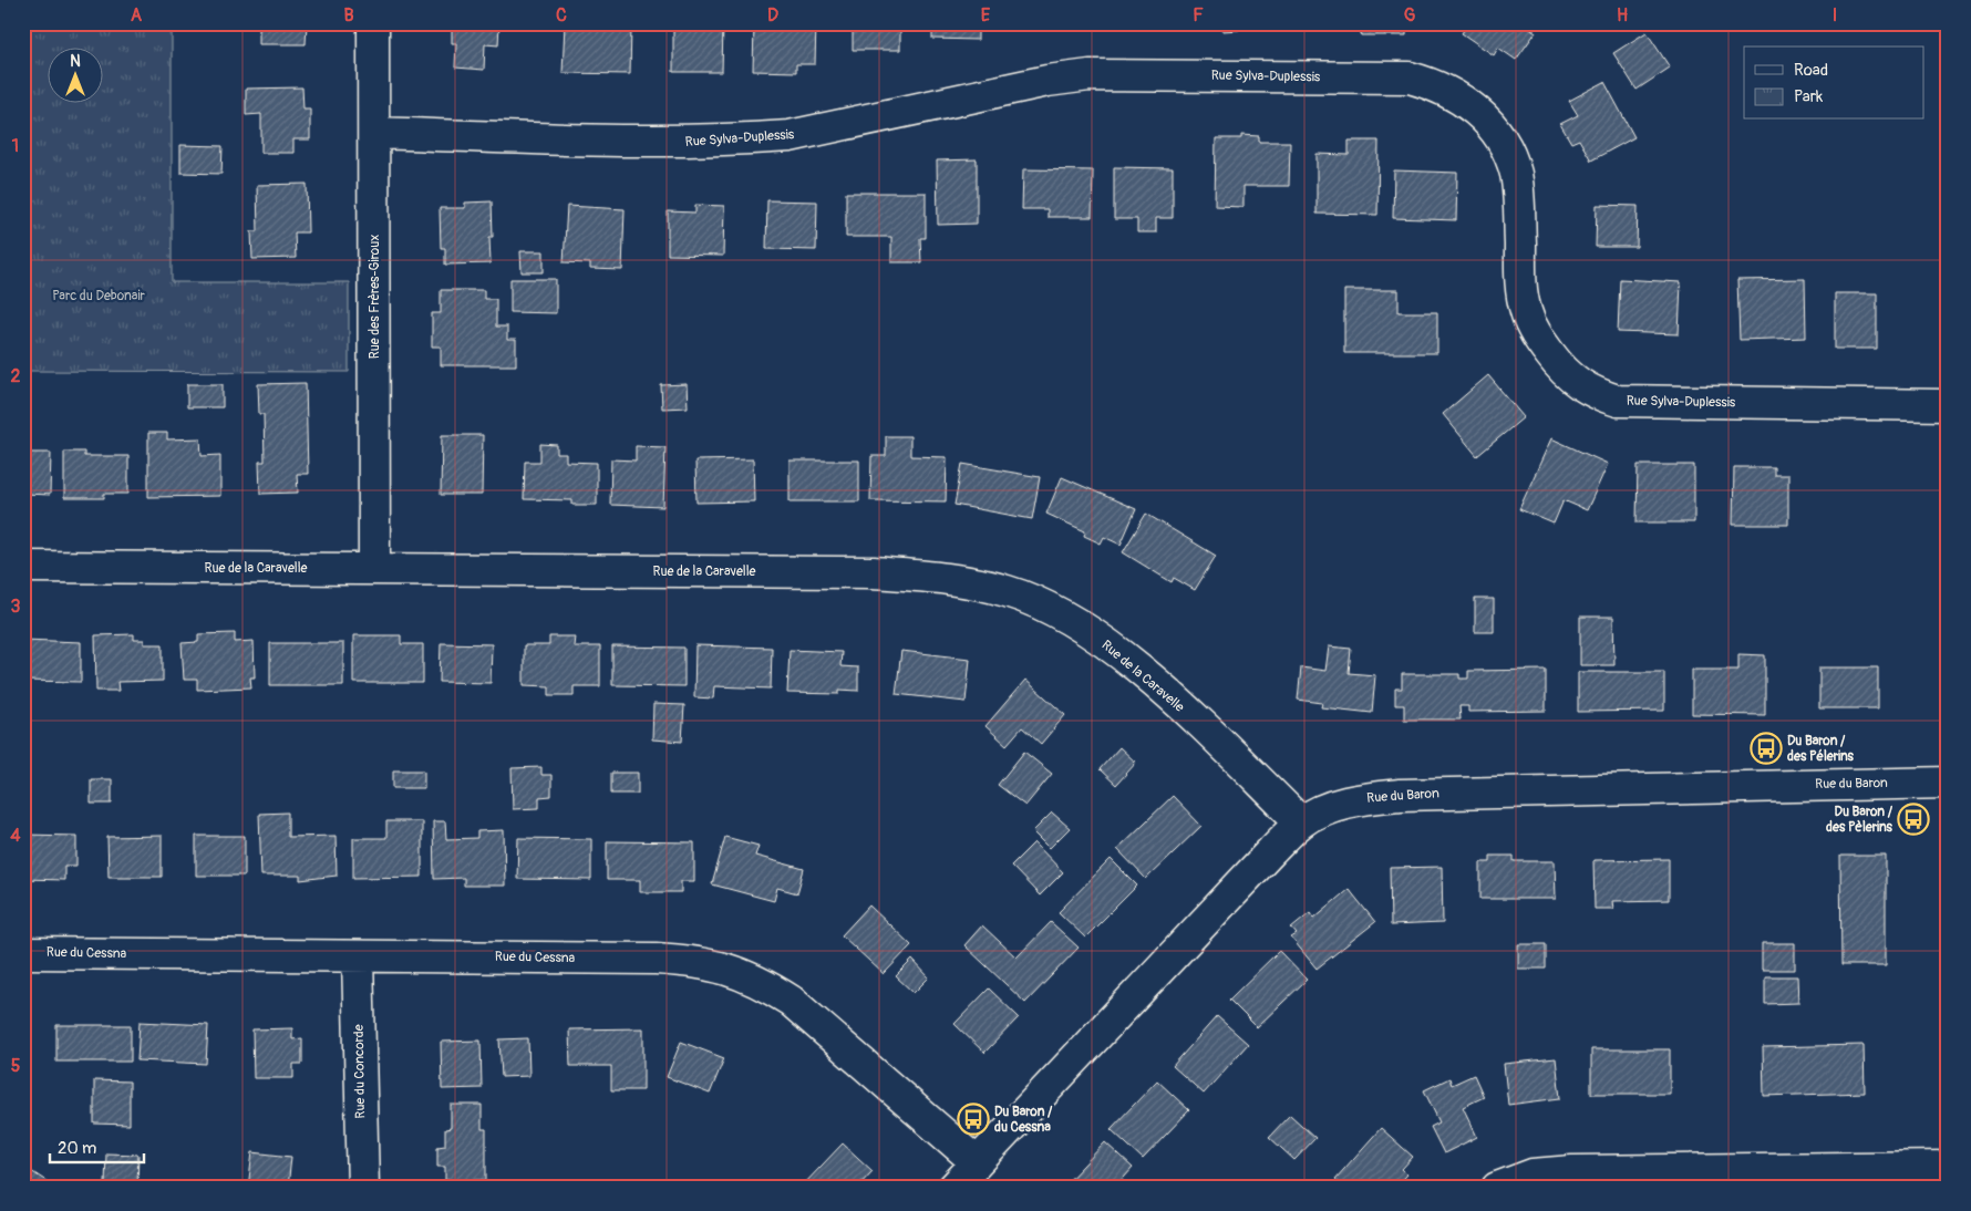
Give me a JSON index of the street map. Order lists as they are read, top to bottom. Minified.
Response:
{"streets":{"street":["Rue Sylva-Duplessis","Rue des Frères-Giroux","Rue de la Caravelle","Rue du Baron","Rue du Cessna","Rue du Concorde"]},"crossings":[["Rue Sylva-Duplessis","Rue des Frères-Giroux"],["Rue des Frères-Giroux","Rue de la Caravelle"],["Rue de la Caravelle","Rue du Baron"],["Rue du Baron","Rue du Cessna"],["Rue du Cessna","Rue du Concorde"]],"parks":["Parc du Debonair"],"places":{"bus stop":["Du Baron / des Pélerins","Du Baron / des Pèlerins","Du Baron / du Cessna"]},"legend":["Road","Park"],"scale_bar":"20 m","north":"top","grid":{"columns":["A","B","C","D","E","F","G","H","I"],"rows":["1","2","3","4","5"]}}
